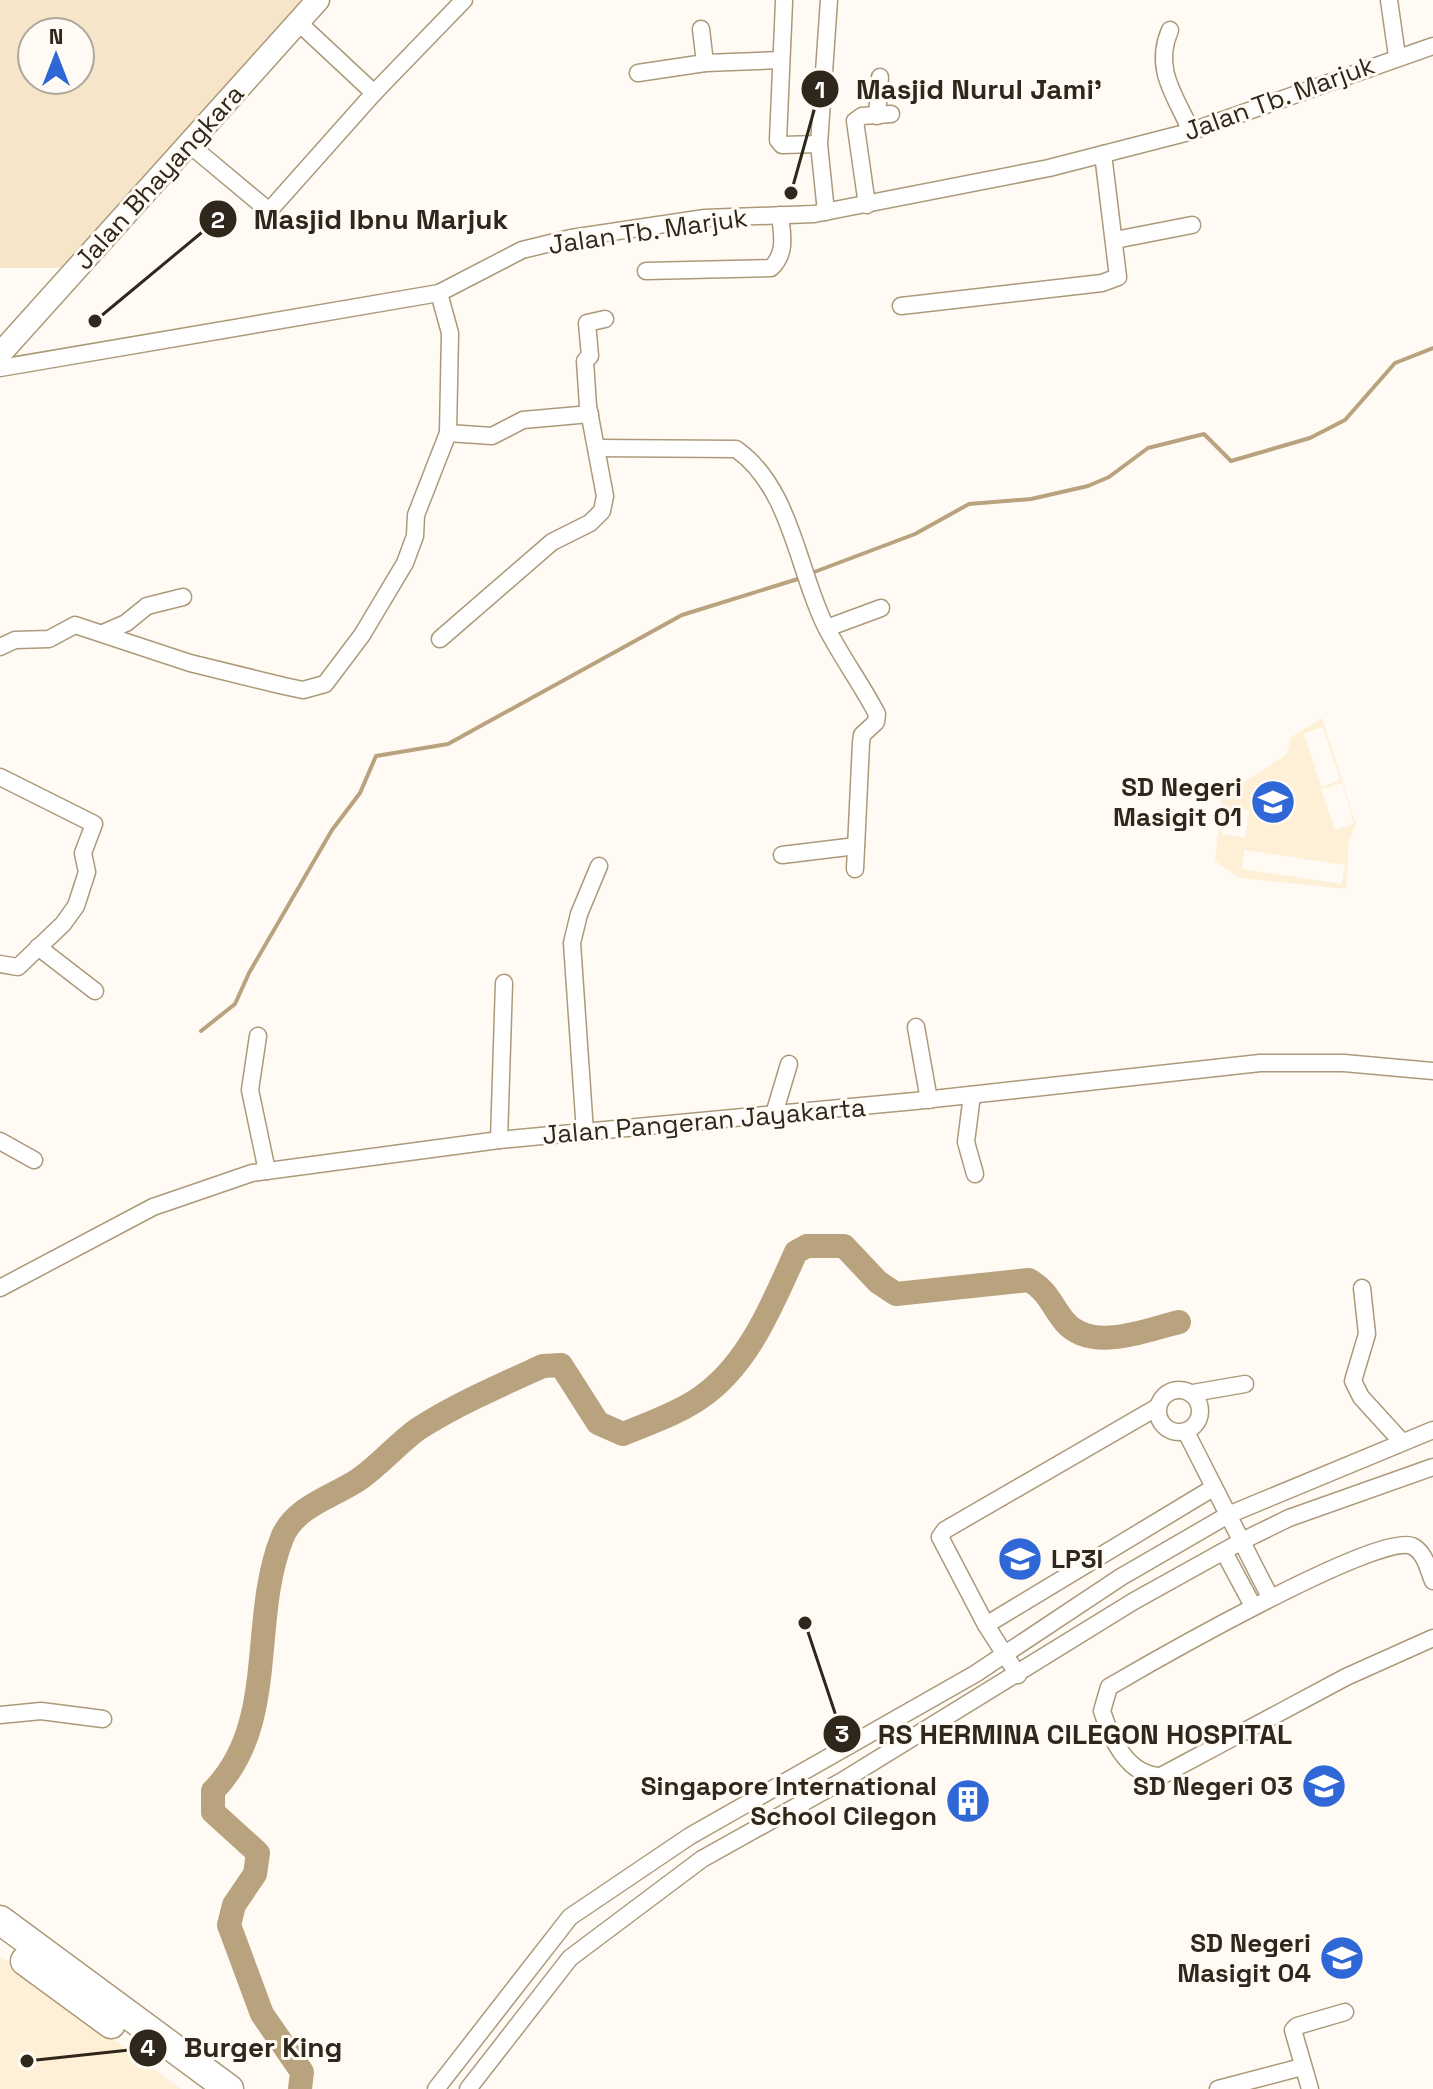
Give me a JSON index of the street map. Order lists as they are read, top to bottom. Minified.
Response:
{"streets":{"street":["Jalan Tb. Marjuk","Jalan Bhayangkara","Jalan Pangeran Jayakarta"]},"places":{"other":["Masjid Nurul Jami'","Masjid Ibnu Marjuk","RS HERMINA CILEGON HOSPITAL","Burger King"],"school or university":["SD Negeri Masigit 01","LP3I","SD Negeri 03","SD Negeri Masigit 04"],"building":["Singapore International School Cilegon"]},"north":"top"}
